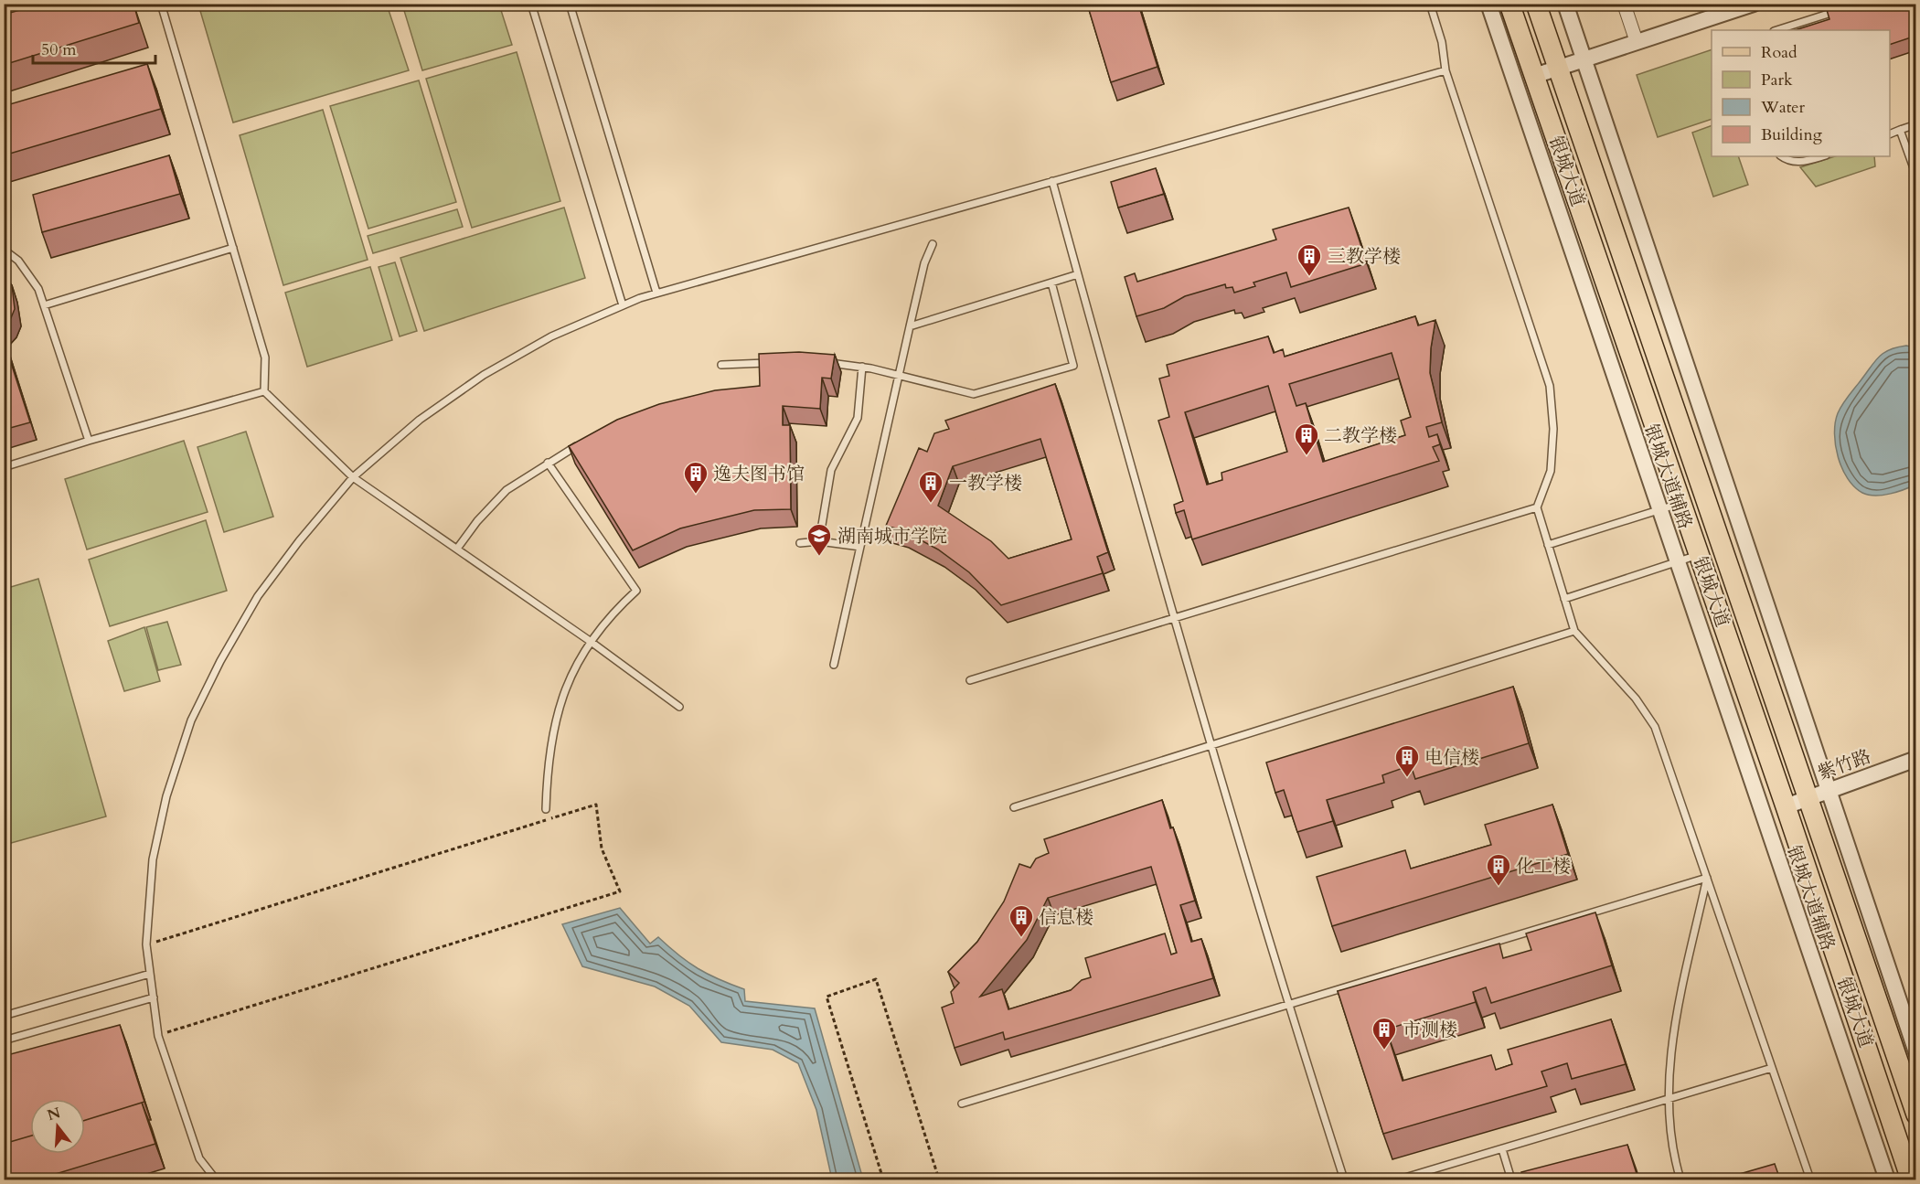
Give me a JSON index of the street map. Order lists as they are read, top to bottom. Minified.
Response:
{"streets":{"main road":["银城大道"],"street":["银城大道辅路","紫竹路"]},"crossings":[["银城大道","紫竹路"]],"places":{"building":["三教学楼","二教学楼","逸夫图书馆","一教学楼","电信楼","化工楼","信息楼","市测楼"],"school or university":["湖南城市学院"]},"legend":["Road","Park","Water","Building"],"scale_bar":"50 m","north":"top"}
